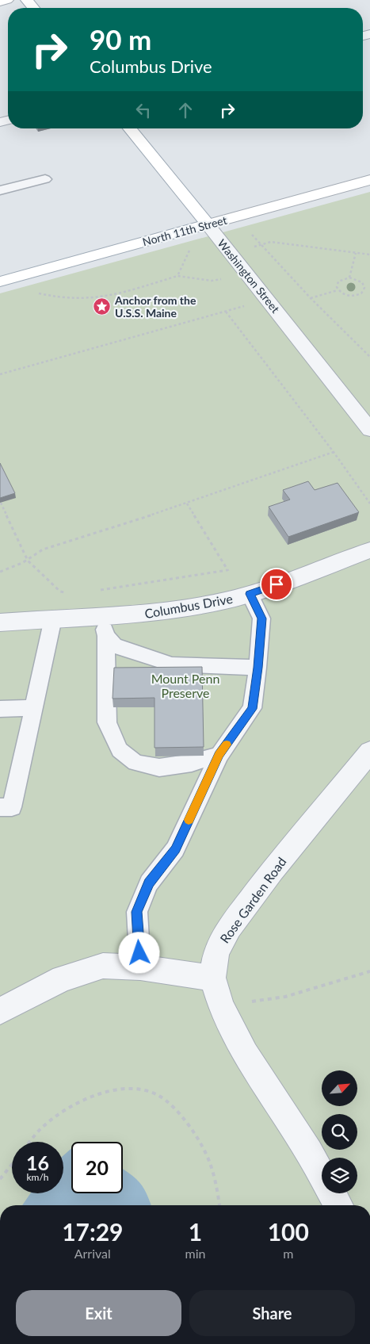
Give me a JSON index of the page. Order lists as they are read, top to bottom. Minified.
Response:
{"streets":{"main road":["North 11th Street","Washington Street"],"street":["Columbus Drive","Rose Garden Road"]},"crossings":[["North 11th Street","Washington Street"]],"parks":["Mount Penn Preserve"],"places":{"place":["Anchor from the U.S.S. Maine"]},"north":"top right","page":{"turn":["90 m","Columbus Drive"],"speed":"16 km/h","limit":"20","eta":["17:29","Arrival","1","min","100","m"],"buttons":["Exit","Share"]}}
